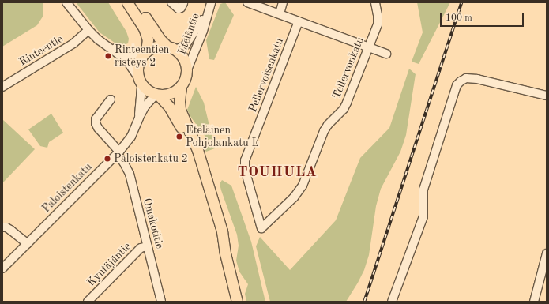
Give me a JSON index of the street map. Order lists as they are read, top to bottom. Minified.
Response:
{"streets":{"street":["Eteläntie","Rinteentie","Tellervonkatu","Pellervoisenkatu","Paloistenkatu","Omakotitie","Kyntäjäntie"]},"crossings":[["Eteläntie","Paloistenkatu"],["Tellervonkatu","Pellervoisenkatu"],["Paloistenkatu","Omakotitie"],["Omakotitie","Kyntäjäntie"]],"districts":["TOUHULA"],"places":["Rinteentien risteys 2","Eteläinen Pohjolankatu L","Paloistenkatu 2"],"scale_bar":"100 m"}
